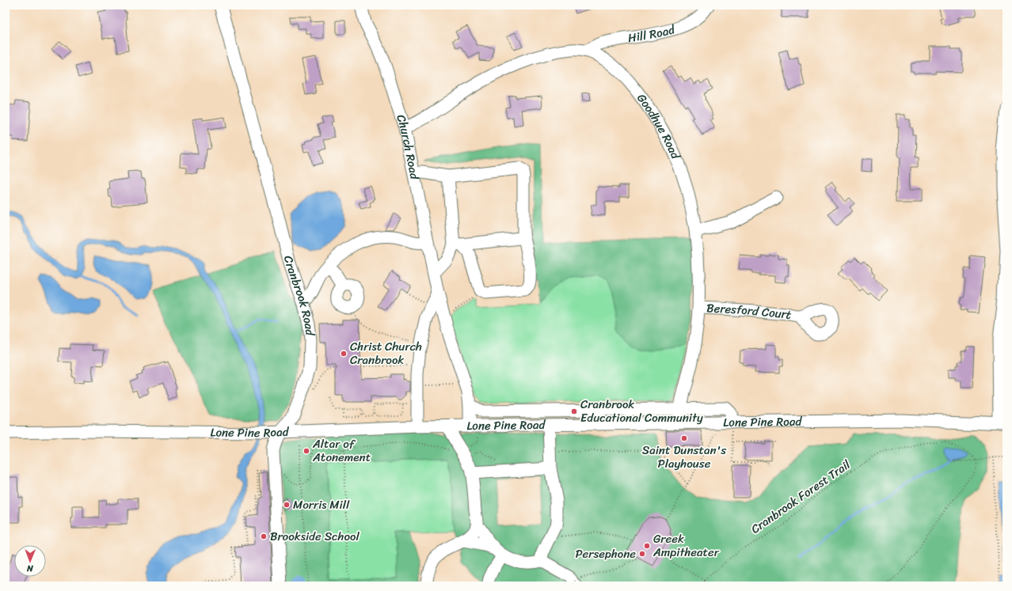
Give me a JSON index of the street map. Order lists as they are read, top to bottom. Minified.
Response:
{"streets":{"street":["Hill Road","Goodhue Road","Church Road","Cranbrook Road","Beresford Court","Lone Pine Road"],"path":["Cranbrook Forest Trail"]},"crossings":[["Hill Road","Goodhue Road"],["Goodhue Road","Church Road"],["Goodhue Road","Beresford Court"],["Goodhue Road","Lone Pine Road"],["Church Road","Lone Pine Road"],["Cranbrook Road","Lone Pine Road"]],"places":["Christ Church Cranbrook","Cranbrook Educational Community","Saint Dunstan's Playhouse","Altar of Atonement","Morris Mill","Brookside School","Greek Ampitheater","Persephone"],"north":"bottom"}
